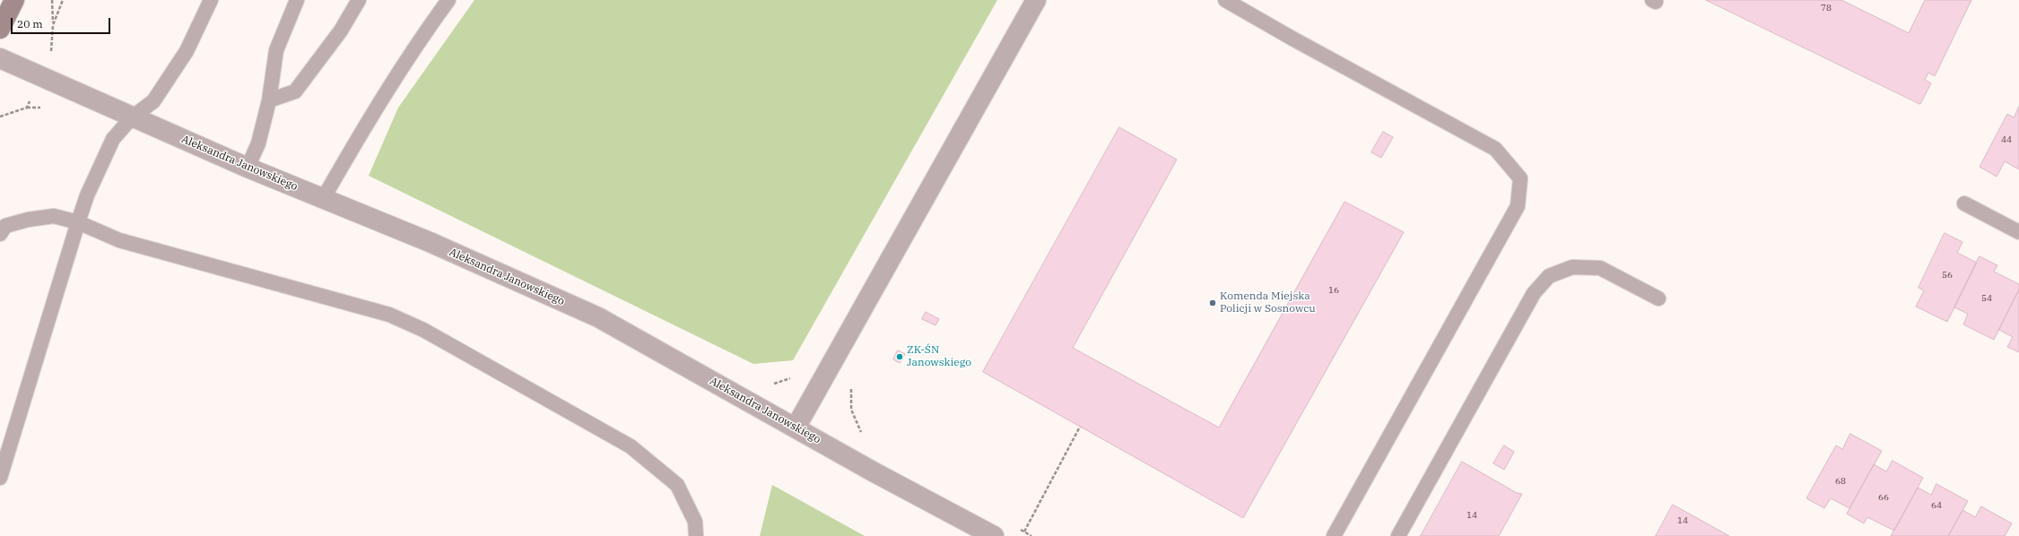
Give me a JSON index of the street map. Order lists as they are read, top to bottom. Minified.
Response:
{"streets":{"street":["Aleksandra Janowskiego"]},"places":["Komenda Miejska Policji w Sosnowcu","ZK-ŚN Janowskiego"],"house_numbers":["78","44","56","16","54","68","66","64","14","14"],"scale_bar":"20 m"}
